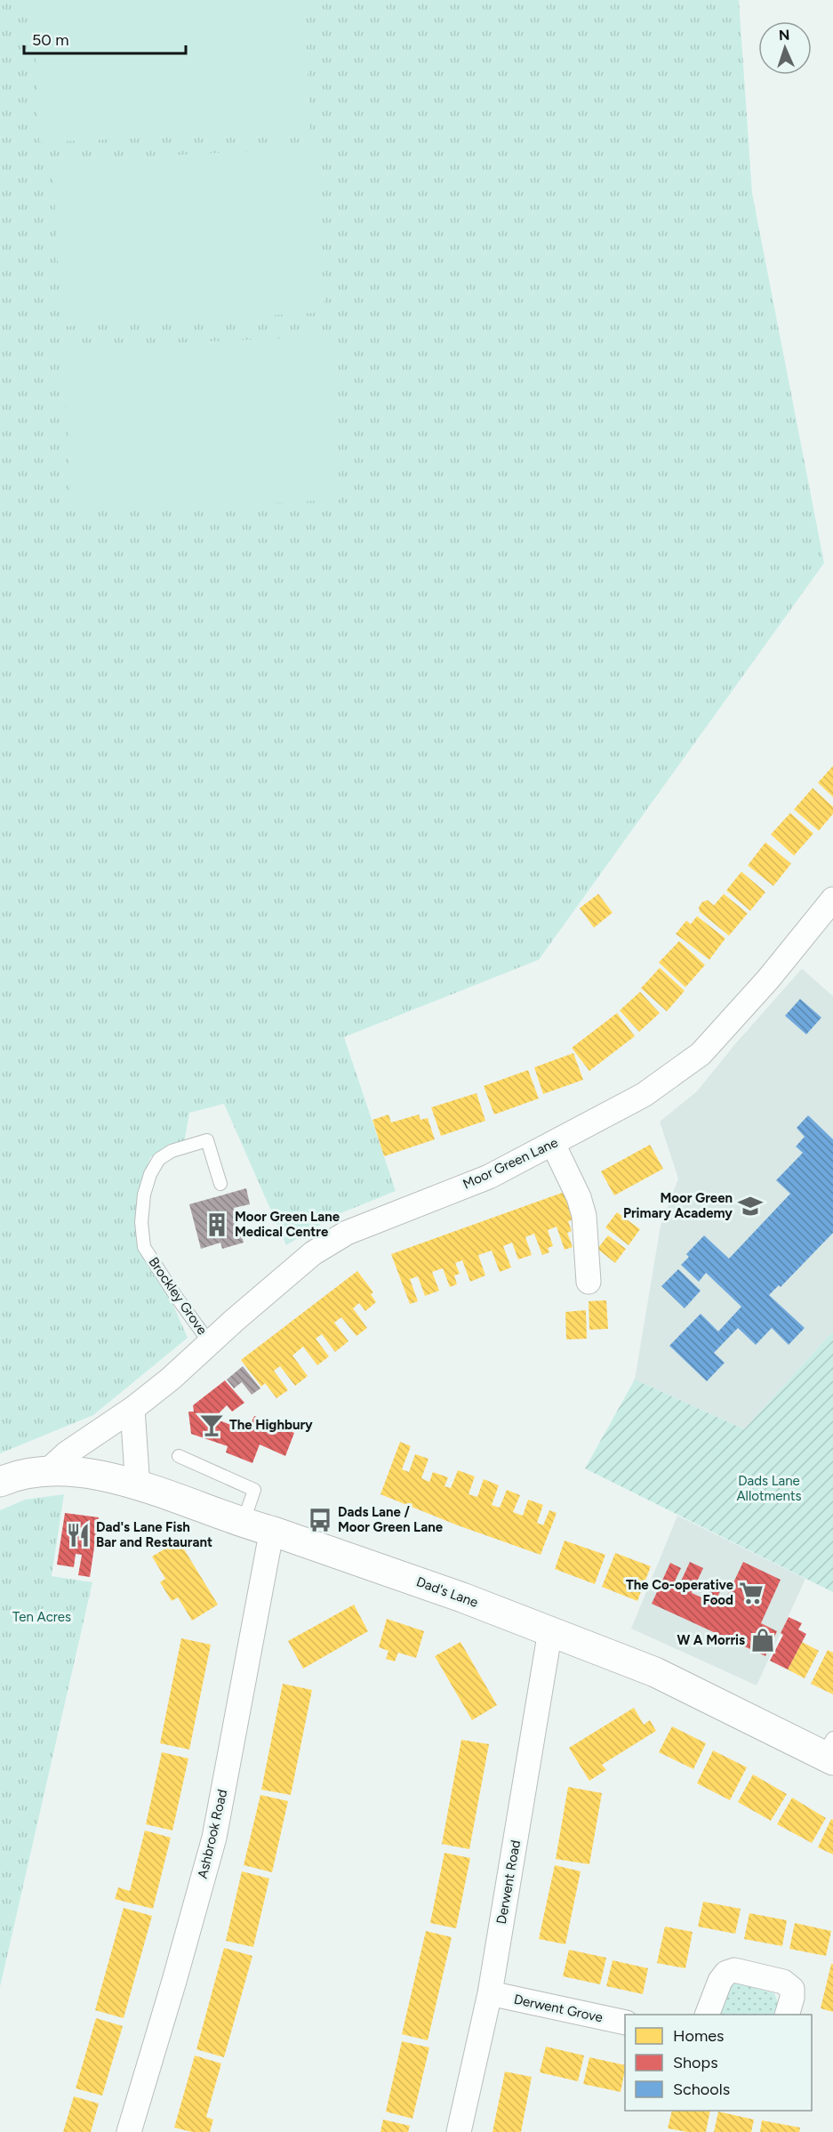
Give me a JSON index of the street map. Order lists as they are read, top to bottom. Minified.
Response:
{"streets":{"street":["Moor Green Lane","Dad's Lane","Ashbrook Road","Derwent Road","Derwent Grove"],"lane":["Brockley Grove"]},"crossings":[["Moor Green Lane","Brockley Grove"],["Moor Green Lane","Dad's Lane"],["Dad's Lane","Ashbrook Road"],["Dad's Lane","Derwent Road"],["Derwent Road","Derwent Grove"]],"parks":["Dads Lane Allotments","Ten Acres"],"places":{"school or university":["Moor Green Primary Academy"],"building":["Moor Green Lane Medical Centre"],"bar":["The Highbury"],"bus stop":["Dads Lane / Moor Green Lane"],"restaurant":["Dad's Lane Fish Bar and Restaurant"],"supermarket":["The Co-operative Food"],"shop":["W A Morris"]},"legend":["Homes","Shops","Schools"],"scale_bar":"50 m","north":"top"}
